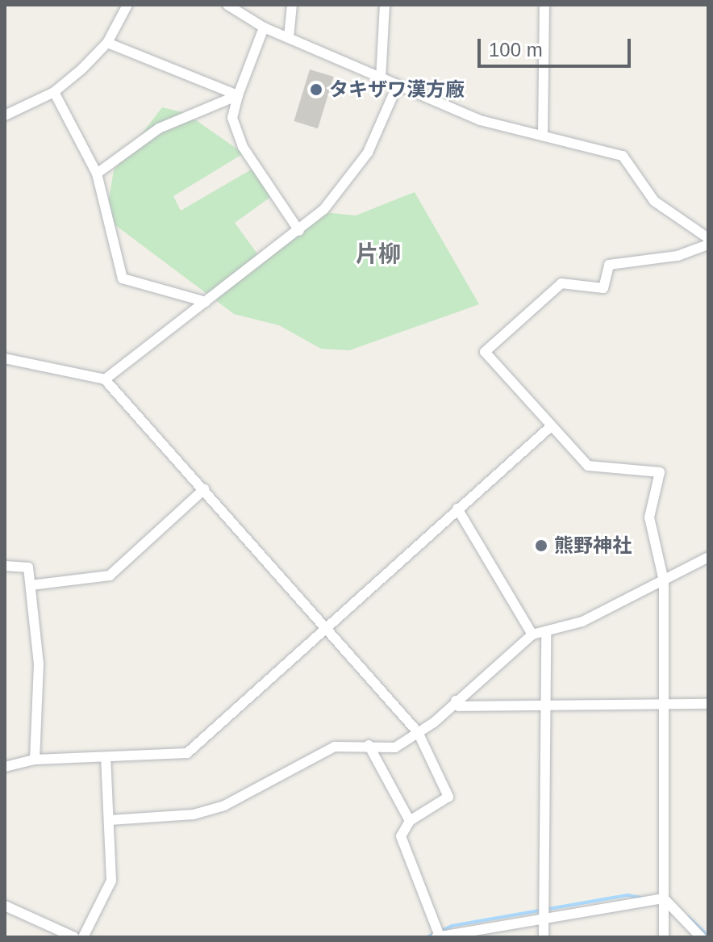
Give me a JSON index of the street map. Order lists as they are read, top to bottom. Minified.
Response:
{"districts":["片柳"],"places":["タキザワ漢方廠","熊野神社"],"scale_bar":"100 m"}
